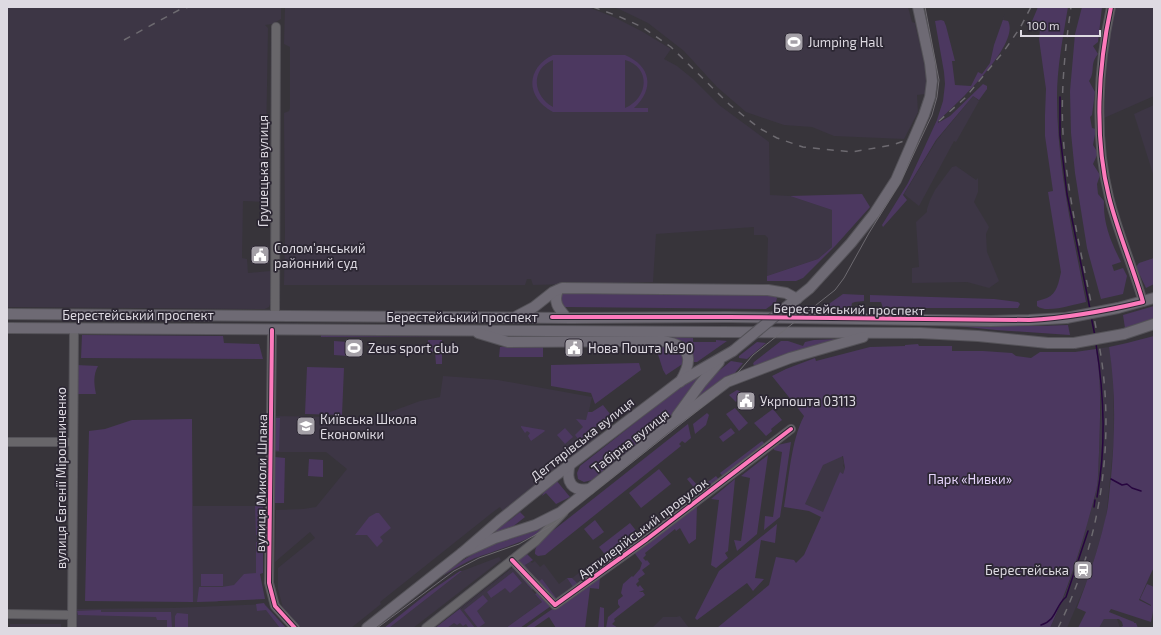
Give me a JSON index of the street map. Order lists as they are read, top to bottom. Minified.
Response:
{"streets":{"main road":["Берестейський проспект","Дегтярівська вулиця","Табірна вулиця"],"street":["Грушецька вулиця","вулиця Євгенії Мірошниченко","вулиця Миколи Шпака","Артилерійський провулок"]},"crossings":[["Грушецька вулиця","Берестейський проспект"],["Берестейський проспект","Табірна вулиця"],["Берестейський проспект","вулиця Євгенії Мірошниченко"],["Берестейський проспект","вулиця Миколи Шпака"],["Дегтярівська вулиця","Табірна вулиця"],["Табірна вулиця","Артилерійський провулок"]],"parks":["Парк «Нивки»"],"places":{"sports":["Jumping Hall","Zeus sport club"],"public building":["Солом'янський районний суд","Нова Пошта №90","Укрпошта 03113"],"school or university":["Київська Школа Економіки"],"station":["Берестейська"]},"scale_bar":"100 m"}
